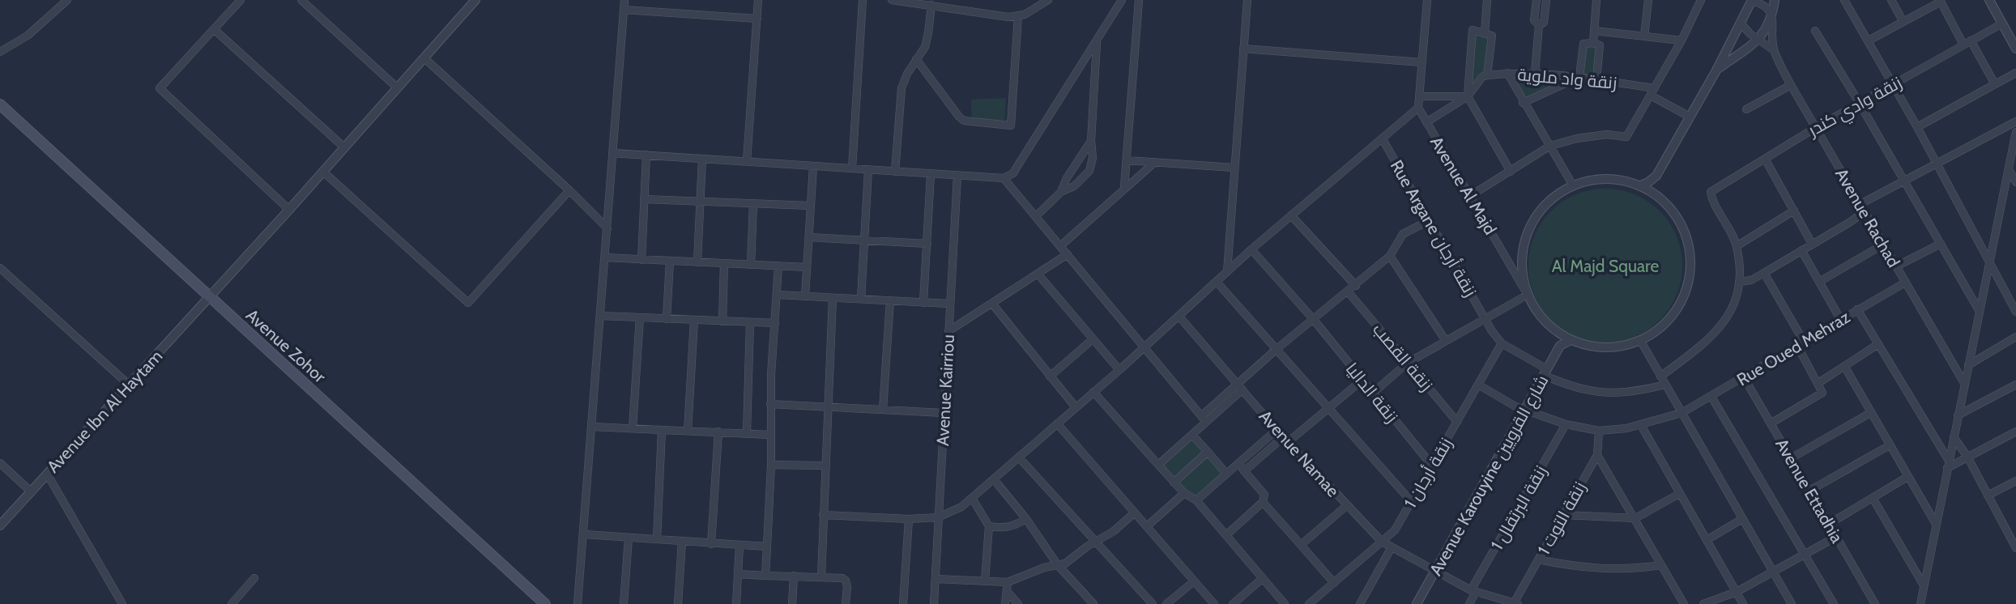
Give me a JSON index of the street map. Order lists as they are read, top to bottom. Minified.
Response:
{"streets":{"main road":["Avenue Zohor"],"street":["زنقة واد ملوية","زنقة وادي كندر","Avenue Al Majd","Avenue Rachad","Rue Argane زنقة أرجان","Rue Oued Mehraz","زنقة القصب","Avenue Kairriou","زنقة الداليا","Avenue Ibn Al Haytam","Avenue Namae","زنقة أرجان 1","Avenue Karouyine شارع القرويين","Avenue Ettadhia","زنقة البرتقال 1","زنقة التوت 1"]},"crossings":[["زنقة وادي كندر","Avenue Rachad"],["Avenue Rachad","Rue Oued Mehraz"],["Avenue Zohor","Avenue Ibn Al Haytam"],["Rue Oued Mehraz","زنقة أرجان 1"],["Rue Oued Mehraz","Avenue Karouyine شارع القرويين"],["Rue Oued Mehraz","Avenue Ettadhia"],["Rue Oued Mehraz","زنقة البرتقال 1"],["Rue Oued Mehraz","زنقة التوت 1"],["زنقة القصب","زنقة أرجان 1"],["زنقة الداليا","زنقة أرجان 1"],["Avenue Namae","زنقة أرجان 1"],["Avenue Namae","Avenue Karouyine شارع القرويين"],["Avenue Namae","زنقة البرتقال 1"],["Avenue Namae","زنقة التوت 1"]],"parks":["Al Majd Square"]}
